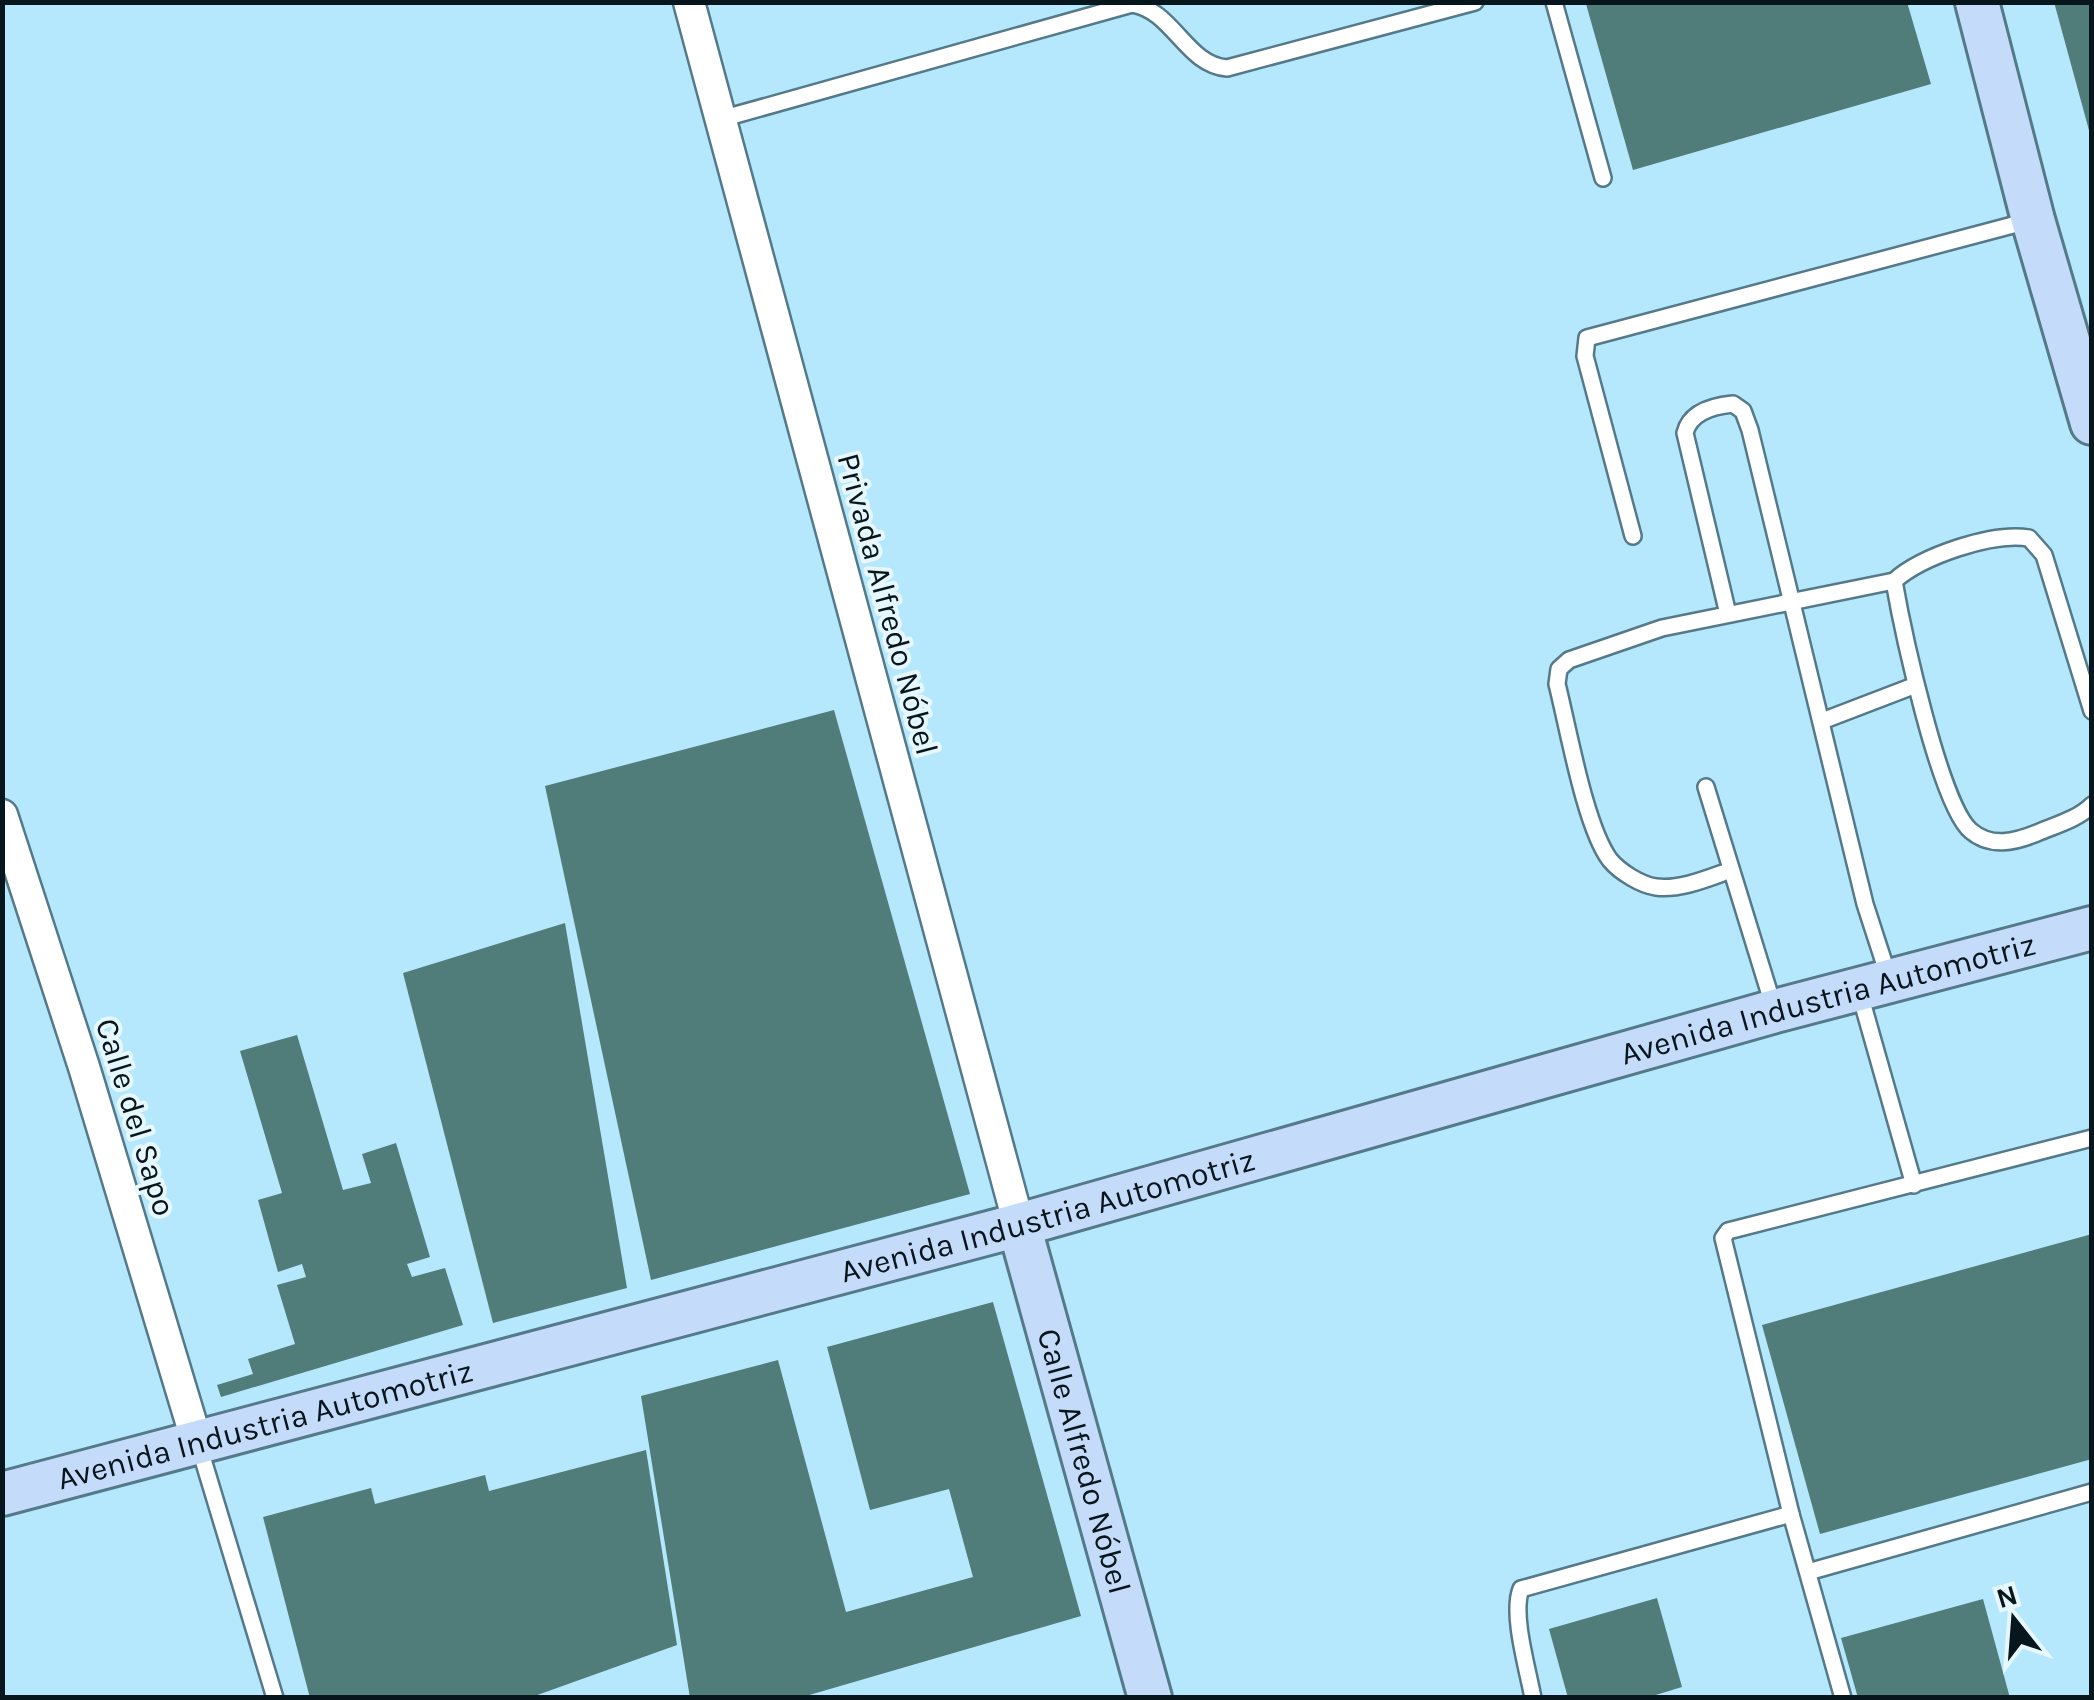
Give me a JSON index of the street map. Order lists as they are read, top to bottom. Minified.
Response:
{"streets":{"main road":["Avenida Industria Automotriz","Calle Alfredo Nóbel"],"street":["Privada Alfredo Nóbel","Calle del Sapo"]},"crossings":[["Privada Alfredo Nóbel","Avenida Industria Automotriz"],["Privada Alfredo Nóbel","Calle Alfredo Nóbel"],["Avenida Industria Automotriz","Calle del Sapo"],["Avenida Industria Automotriz","Calle Alfredo Nóbel"]],"north":"top"}
